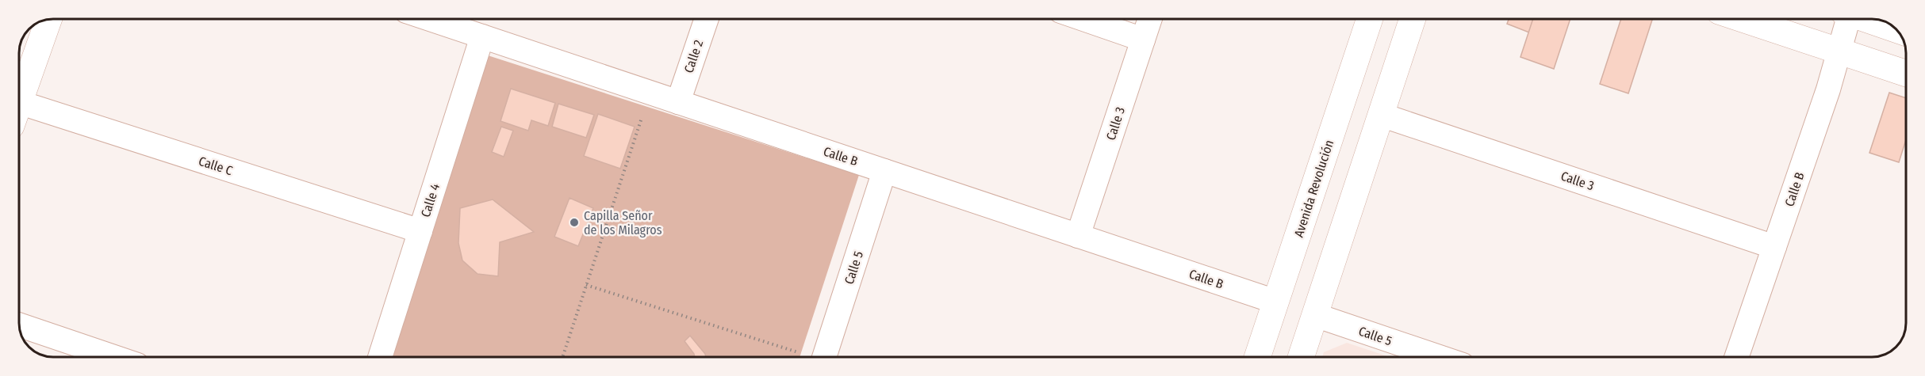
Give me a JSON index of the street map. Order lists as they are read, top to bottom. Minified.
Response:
{"streets":{"main road":["Avenida Revolución"],"street":["Calle 2","Calle 3","Calle B","Calle C","Calle 4","Calle 5"]},"crossings":[["Calle 2","Calle B"],["Calle 3","Calle B"],["Calle B","Avenida Revolución"],["Calle B","Calle 4"],["Calle B","Calle 5"],["Calle C","Calle 4"]],"places":["Capilla Señor de los Milagros"]}
